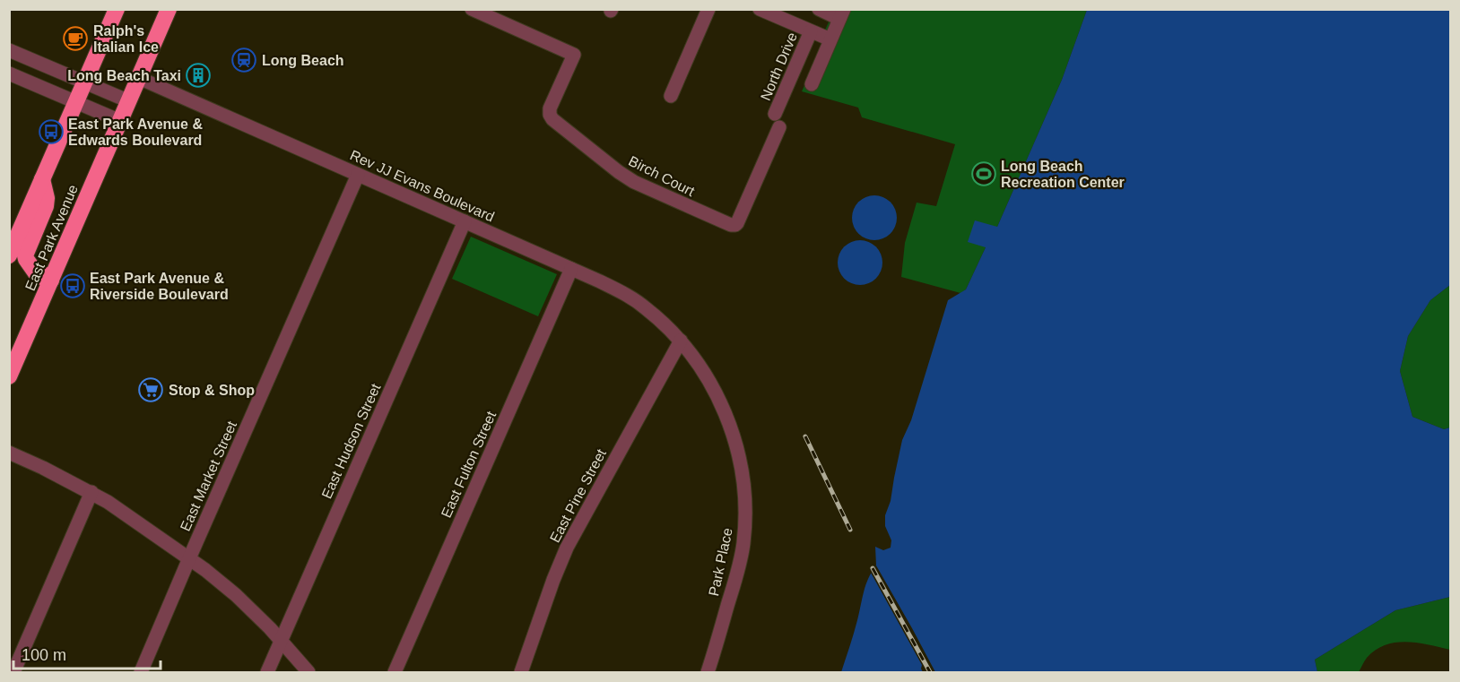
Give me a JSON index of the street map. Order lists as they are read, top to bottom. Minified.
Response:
{"streets":{"highway":["East Park Avenue"],"street":["North Drive","Birch Court","Rev JJ Evans Boulevard","East Hudson Street","East Fulton Street","East Market Street","East Pine Street","Park Place"]},"crossings":[["North Drive","Birch Court"],["Rev JJ Evans Boulevard","East Park Avenue"],["Rev JJ Evans Boulevard","East Hudson Street"],["Rev JJ Evans Boulevard","East Fulton Street"],["Rev JJ Evans Boulevard","East Market Street"],["Rev JJ Evans Boulevard","East Pine Street"],["Rev JJ Evans Boulevard","Park Place"],["East Pine Street","Park Place"]],"places":{"cafe":["Ralph's Italian Ice"],"station":["Long Beach"],"building":["Long Beach Taxi"],"bus stop":["East Park Avenue & Edwards Boulevard","East Park Avenue & Riverside Boulevard"],"sports":["Long Beach Recreation Center"],"supermarket":["Stop & Shop"]},"scale_bar":"100 m"}
